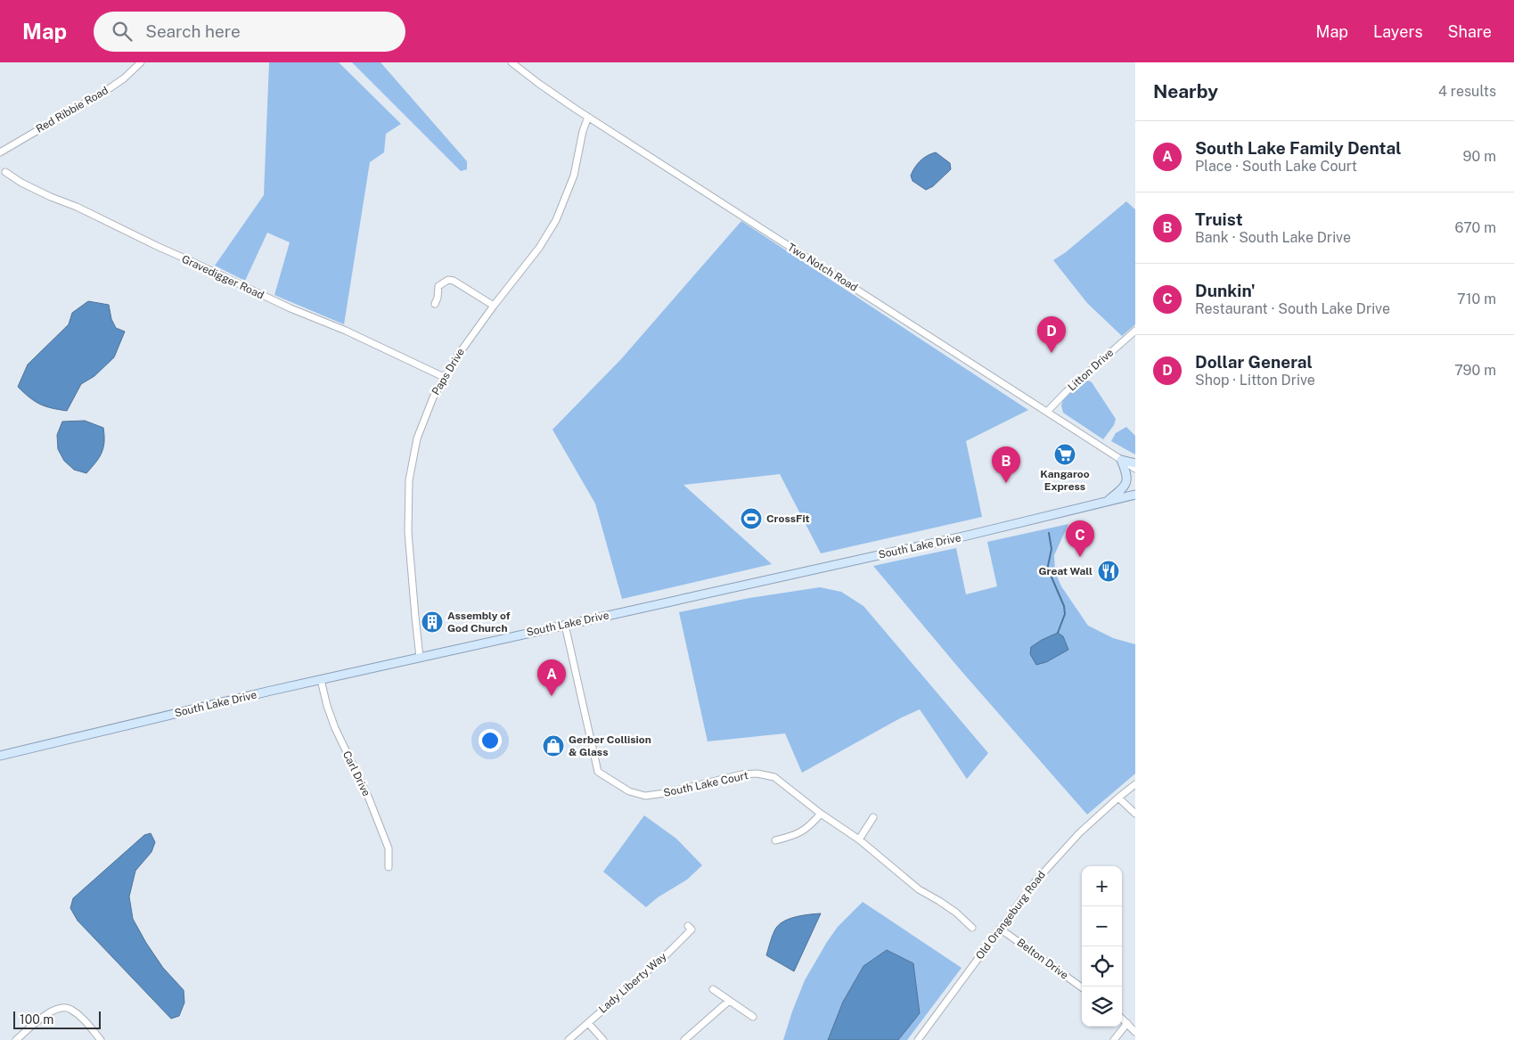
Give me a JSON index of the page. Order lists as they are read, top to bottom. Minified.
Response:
{"streets":{"main road":["South Lake Drive"],"street":["Red Ribbie Road","Two Notch Road","Gravedigger Road","Litton Drive","Paps Drive","Carl Drive","South Lake Court","Old Orangeburg Road","Belton Drive","Lady Liberty Way"]},"crossings":[["Two Notch Road","Litton Drive"],["Two Notch Road","Paps Drive"],["Gravedigger Road","Paps Drive"],["Paps Drive","South Lake Drive"],["South Lake Drive","Carl Drive"],["South Lake Drive","South Lake Court"],["Old Orangeburg Road","Belton Drive"]],"places":{"supermarket":["Kangaroo Express"],"sports":["CrossFit"],"restaurant":["Great Wall"],"building":["Assembly of God Church"],"shop":["Gerber Collision & Glass"]},"scale_bar":"100 m","page":{"header":"Map","search":"Search here","nav":["Map","Layers","Share"],"heading":["Nearby","4 results"],"list":[{"mark":"A","name":"South Lake Family Dental","note":"Place · South Lake Court","value":"90 m"},{"mark":"B","name":"Truist","note":"Bank · South Lake Drive","value":"670 m"},{"mark":"C","name":"Dunkin'","note":"Restaurant · South Lake Drive","value":"710 m"},{"mark":"D","name":"Dollar General","note":"Shop · Litton Drive","value":"790 m"}],"pins":["D","B","C","A"],"map_buttons":["+","−"],"scale":"100 m"}}
